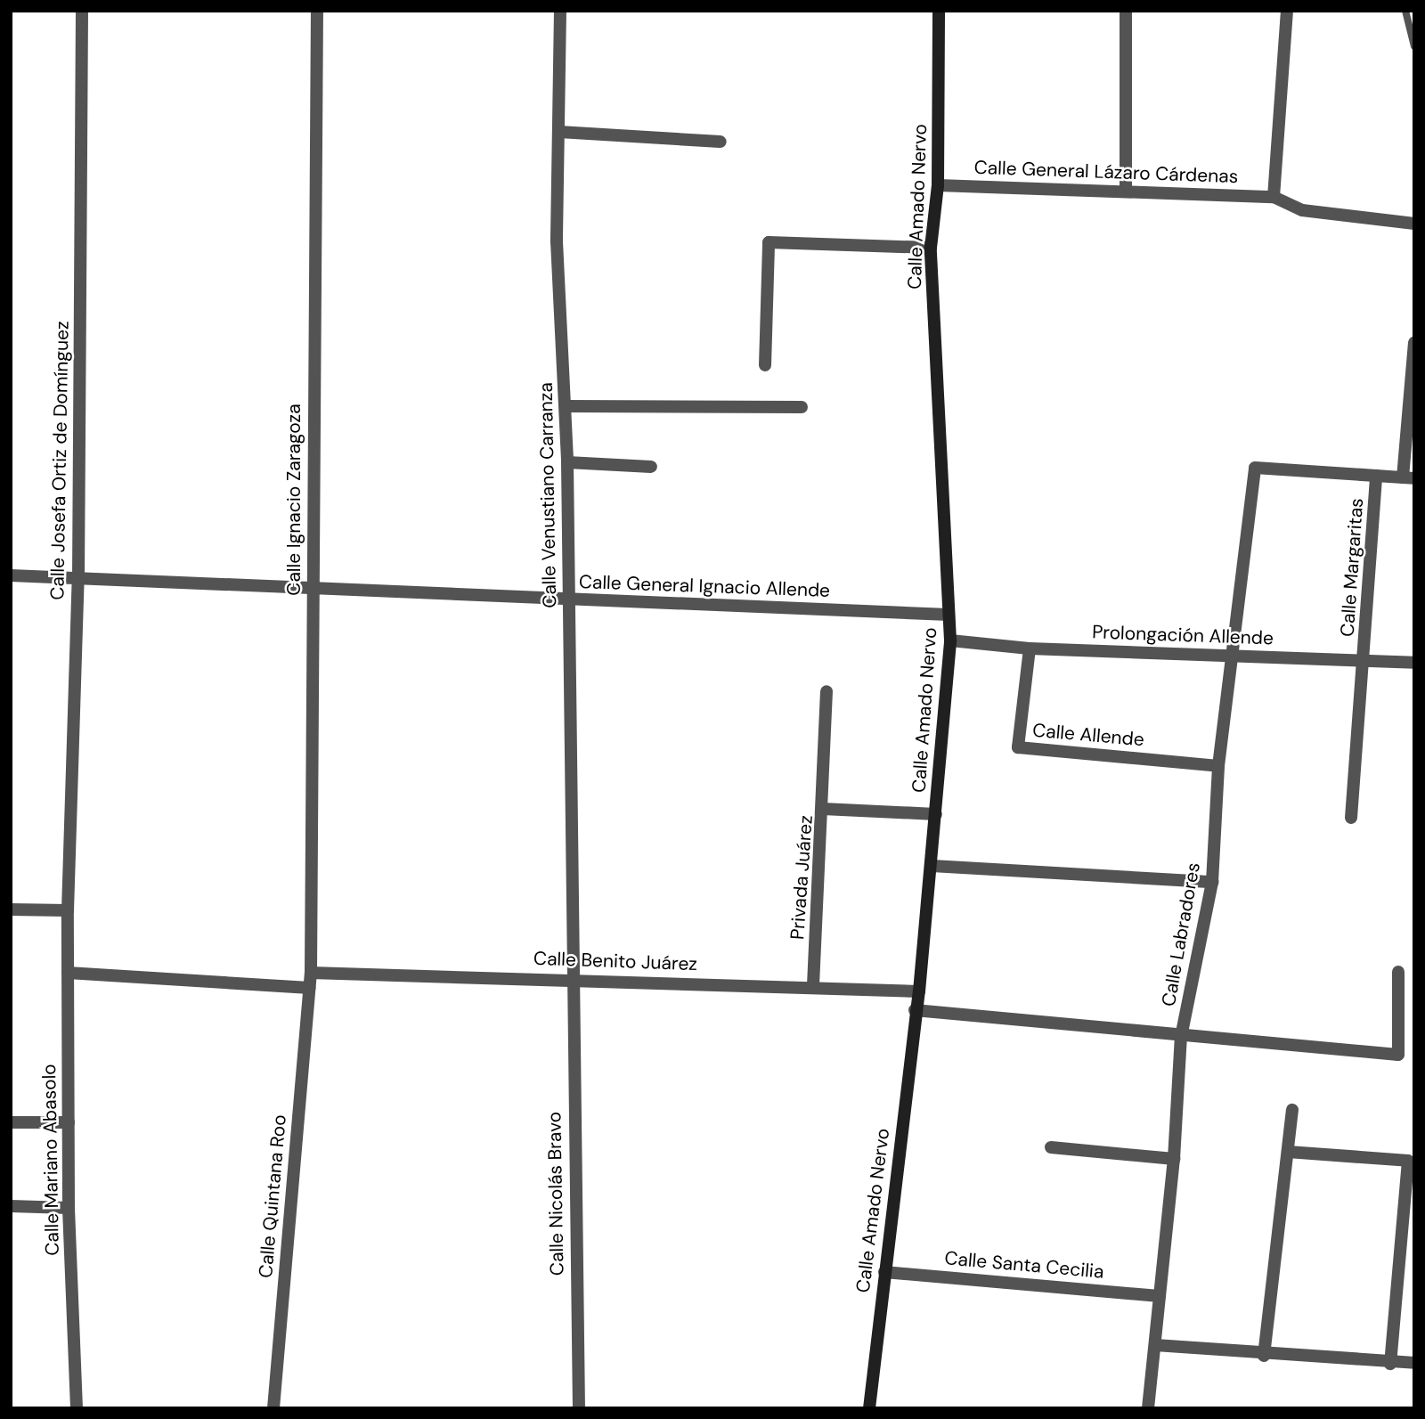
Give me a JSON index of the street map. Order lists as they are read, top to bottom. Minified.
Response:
{"streets":{"street":["Calle General Lázaro Cárdenas","Calle Amado Nervo","Calle Josefa Ortiz de Domínguez","Calle Venustiano Carranza","Calle Ignacio Zaragoza","Calle Margaritas","Calle General Ignacio Allende","Prolongación Allende","Calle Allende","Privada Juárez","Calle Labradores","Calle Benito Juárez","Calle Mariano Abasolo","Calle Nicolás Bravo","Calle Quintana Roo","Calle Santa Cecilia"]},"crossings":[["Calle General Lázaro Cárdenas","Calle Amado Nervo"],["Calle Amado Nervo","Calle General Ignacio Allende"],["Calle Amado Nervo","Prolongación Allende"],["Calle Amado Nervo","Privada Juárez"],["Calle Amado Nervo","Calle Benito Juárez"],["Calle Amado Nervo","Calle Santa Cecilia"],["Calle Josefa Ortiz de Domínguez","Calle General Ignacio Allende"],["Calle Josefa Ortiz de Domínguez","Calle Mariano Abasolo"],["Calle Venustiano Carranza","Calle General Ignacio Allende"],["Calle Venustiano Carranza","Calle Benito Juárez"],["Calle Venustiano Carranza","Calle Nicolás Bravo"],["Calle Ignacio Zaragoza","Calle General Ignacio Allende"],["Calle Ignacio Zaragoza","Calle Benito Juárez"],["Calle Ignacio Zaragoza","Calle Quintana Roo"],["Calle Margaritas","Prolongación Allende"],["Calle Margaritas","Calle Labradores"],["Prolongación Allende","Calle Allende"],["Prolongación Allende","Calle Labradores"],["Calle Allende","Calle Labradores"],["Privada Juárez","Calle Benito Juárez"],["Calle Labradores","Calle Santa Cecilia"],["Calle Benito Juárez","Calle Nicolás Bravo"]]}
